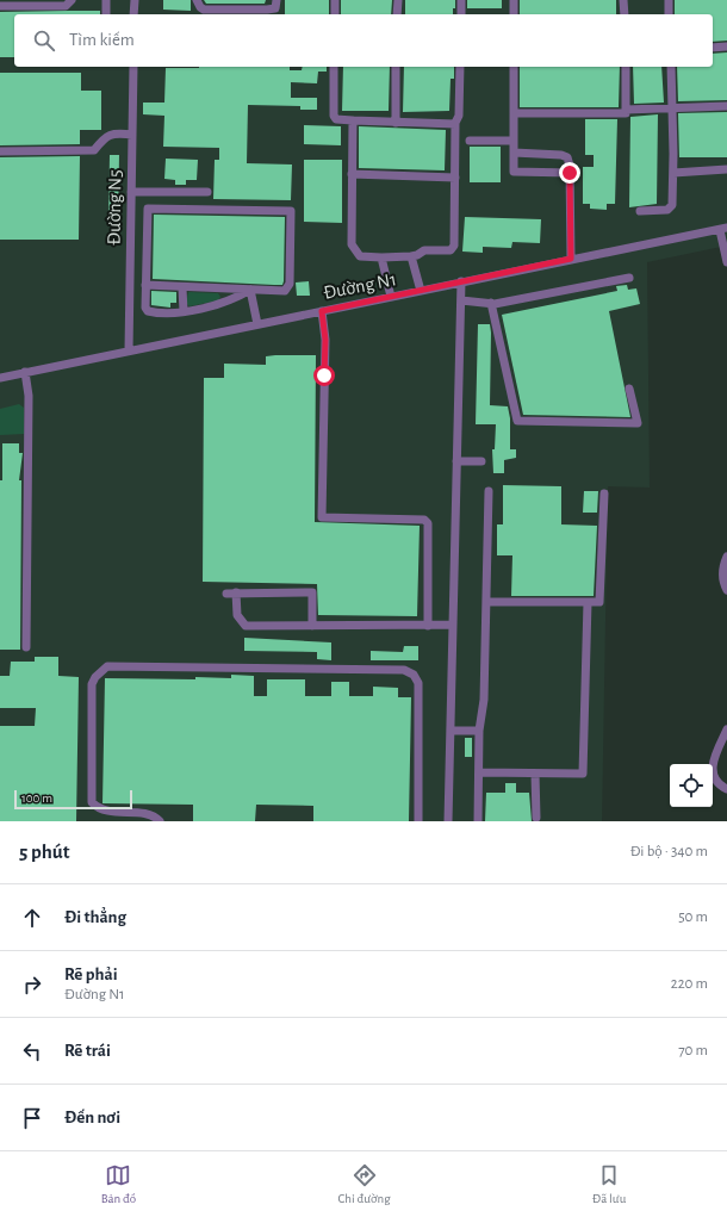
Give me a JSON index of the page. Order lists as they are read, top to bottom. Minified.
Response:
{"streets":{"street":["Đường N5","Đường N1"]},"crossings":[["Đường N5","Đường N1"]],"scale_bar":"100 m","page":{"search":"Tìm kiếm","scale":"100 m","heading":["5 phút","Đi bộ · 340 m"],"list":[["Đi thẳng","50 m"],["Rẽ phải","Đường N1","220 m"],["Rẽ trái","70 m"],"Đến nơi"],"nav":["Bản đồ","Chỉ đường","Đã lưu"]}}
